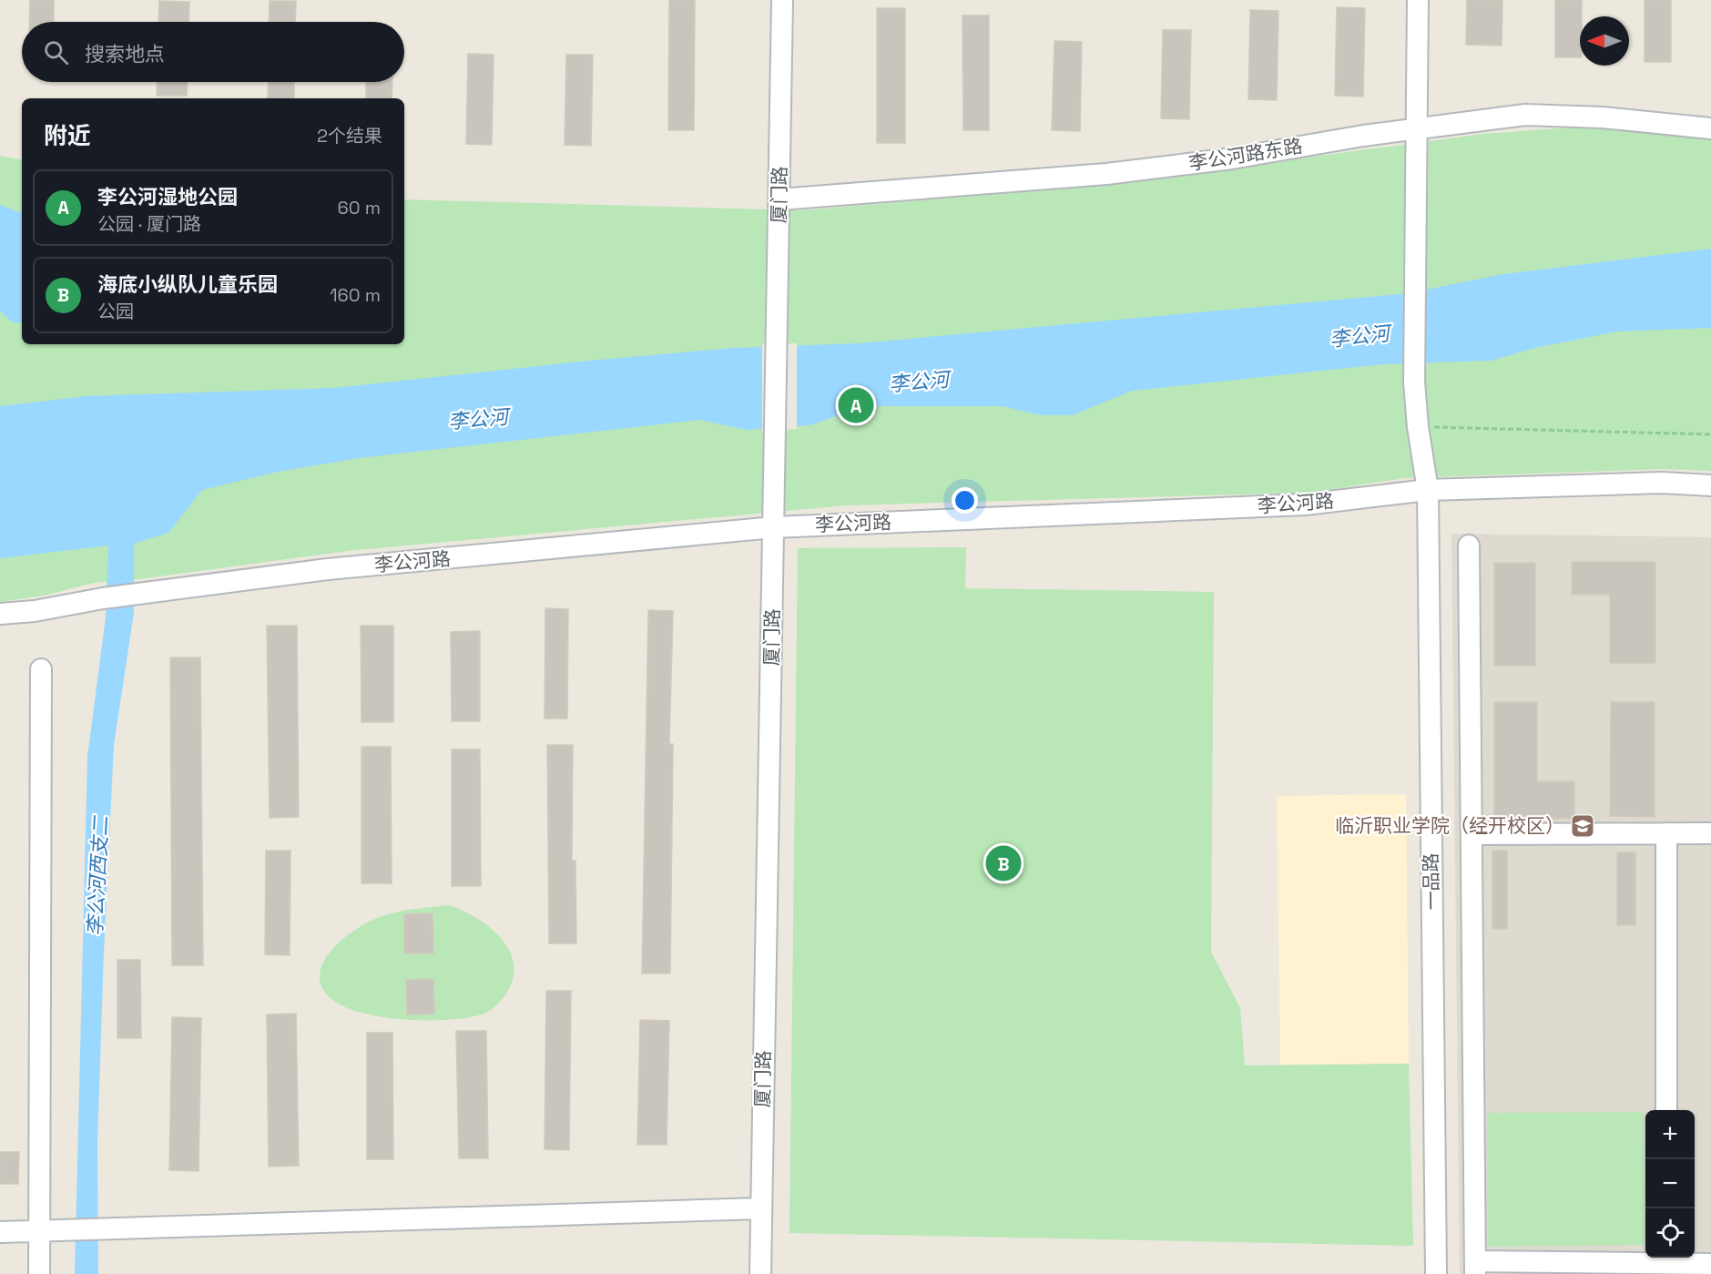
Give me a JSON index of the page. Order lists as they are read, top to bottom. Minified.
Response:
{"streets":{"street":["李公河路东路","厦门路","李公河路","一品路"]},"crossings":[["李公河路东路","厦门路"],["李公河路东路","一品路"],["厦门路","李公河路"],["李公河路","一品路"]],"water":["李公河","李公河西支二"],"places":{"school or university":["临沂职业学院（经开校区）"]},"north":"left","page":{"search":"搜索地点","heading":["附近","2个结果"],"list":[{"mark":"A","name":"李公河湿地公园","note":"公园 · 厦门路","value":"60 m"},{"mark":"B","name":"海底小纵队儿童乐园","note":"公园","value":"160 m"}],"pins":["A","B"],"map_buttons":["+","−"]}}
